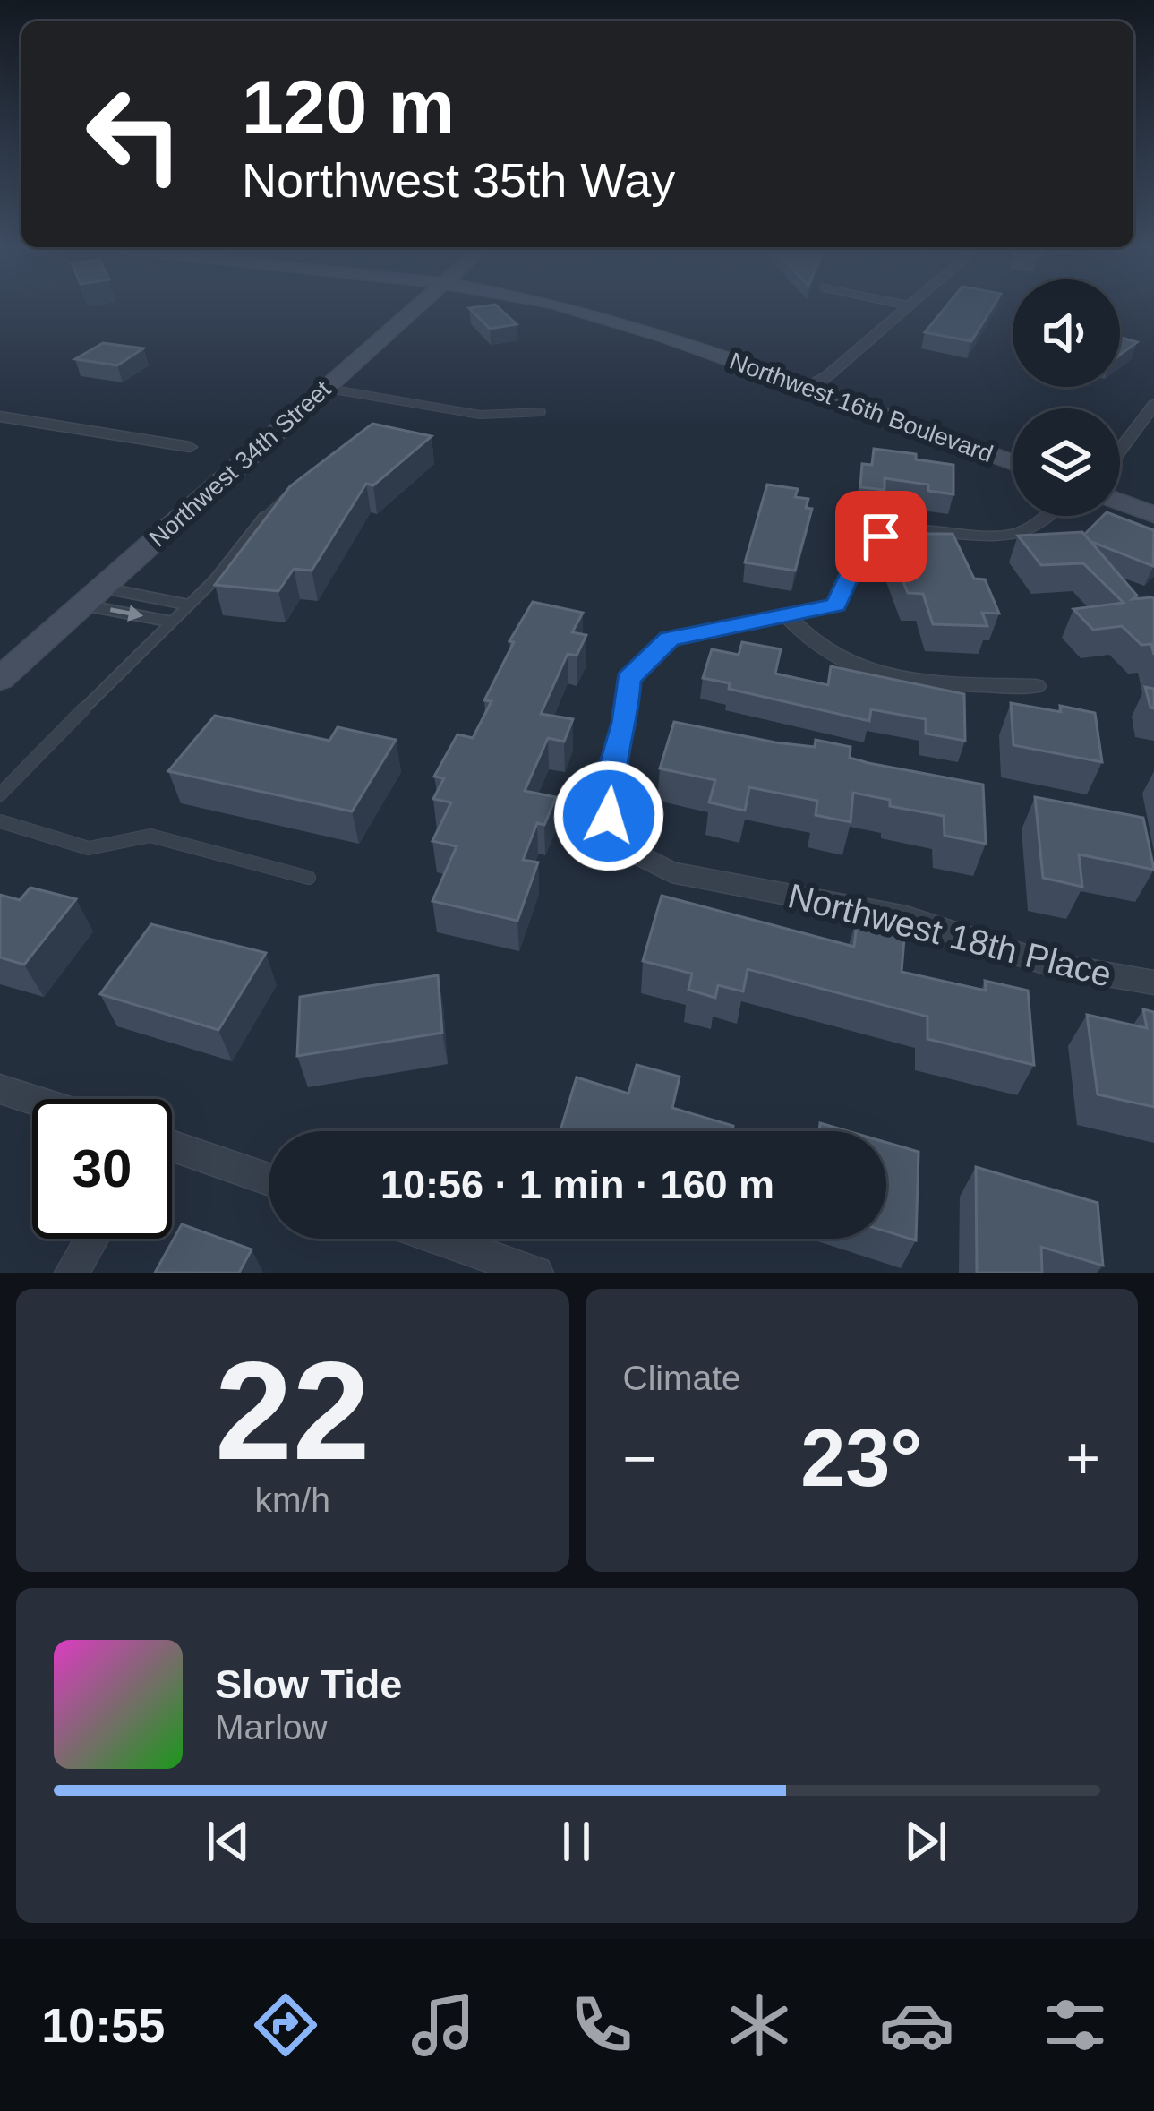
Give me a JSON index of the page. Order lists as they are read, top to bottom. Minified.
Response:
{"streets":{"main road":["Northwest 16th Boulevard","Northwest 34th Street"],"street":["Northwest 18th Place"]},"page":{"turn":["120 m","Northwest 35th Way"],"limit":"30","trip":"10:56 · 1 min · 160 m","tile":[["22","km/h"],"Climate"],"heat":["−","23°","+"],"song":["Slow Tide","Marlow"],"tabs":"10:55"}}
